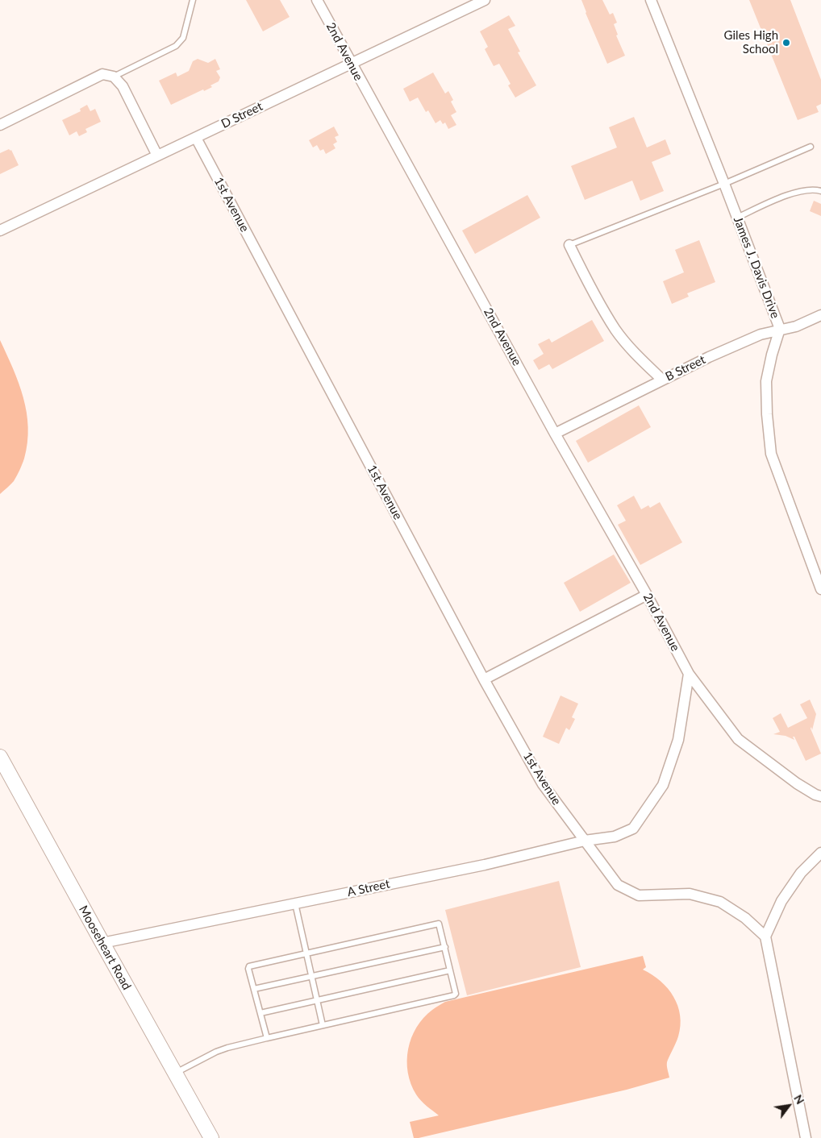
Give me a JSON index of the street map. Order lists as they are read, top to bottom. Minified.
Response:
{"streets":{"main road":["Mooseheart Road"],"street":["2nd Avenue","D Street","1st Avenue","James J. Davis Drive","B Street","A Street"]},"crossings":[["2nd Avenue","D Street"],["2nd Avenue","B Street"],["2nd Avenue","A Street"],["D Street","1st Avenue"],["1st Avenue","A Street"],["James J. Davis Drive","B Street"],["A Street","Mooseheart Road"]],"places":["Giles High School"],"north":"top right"}
